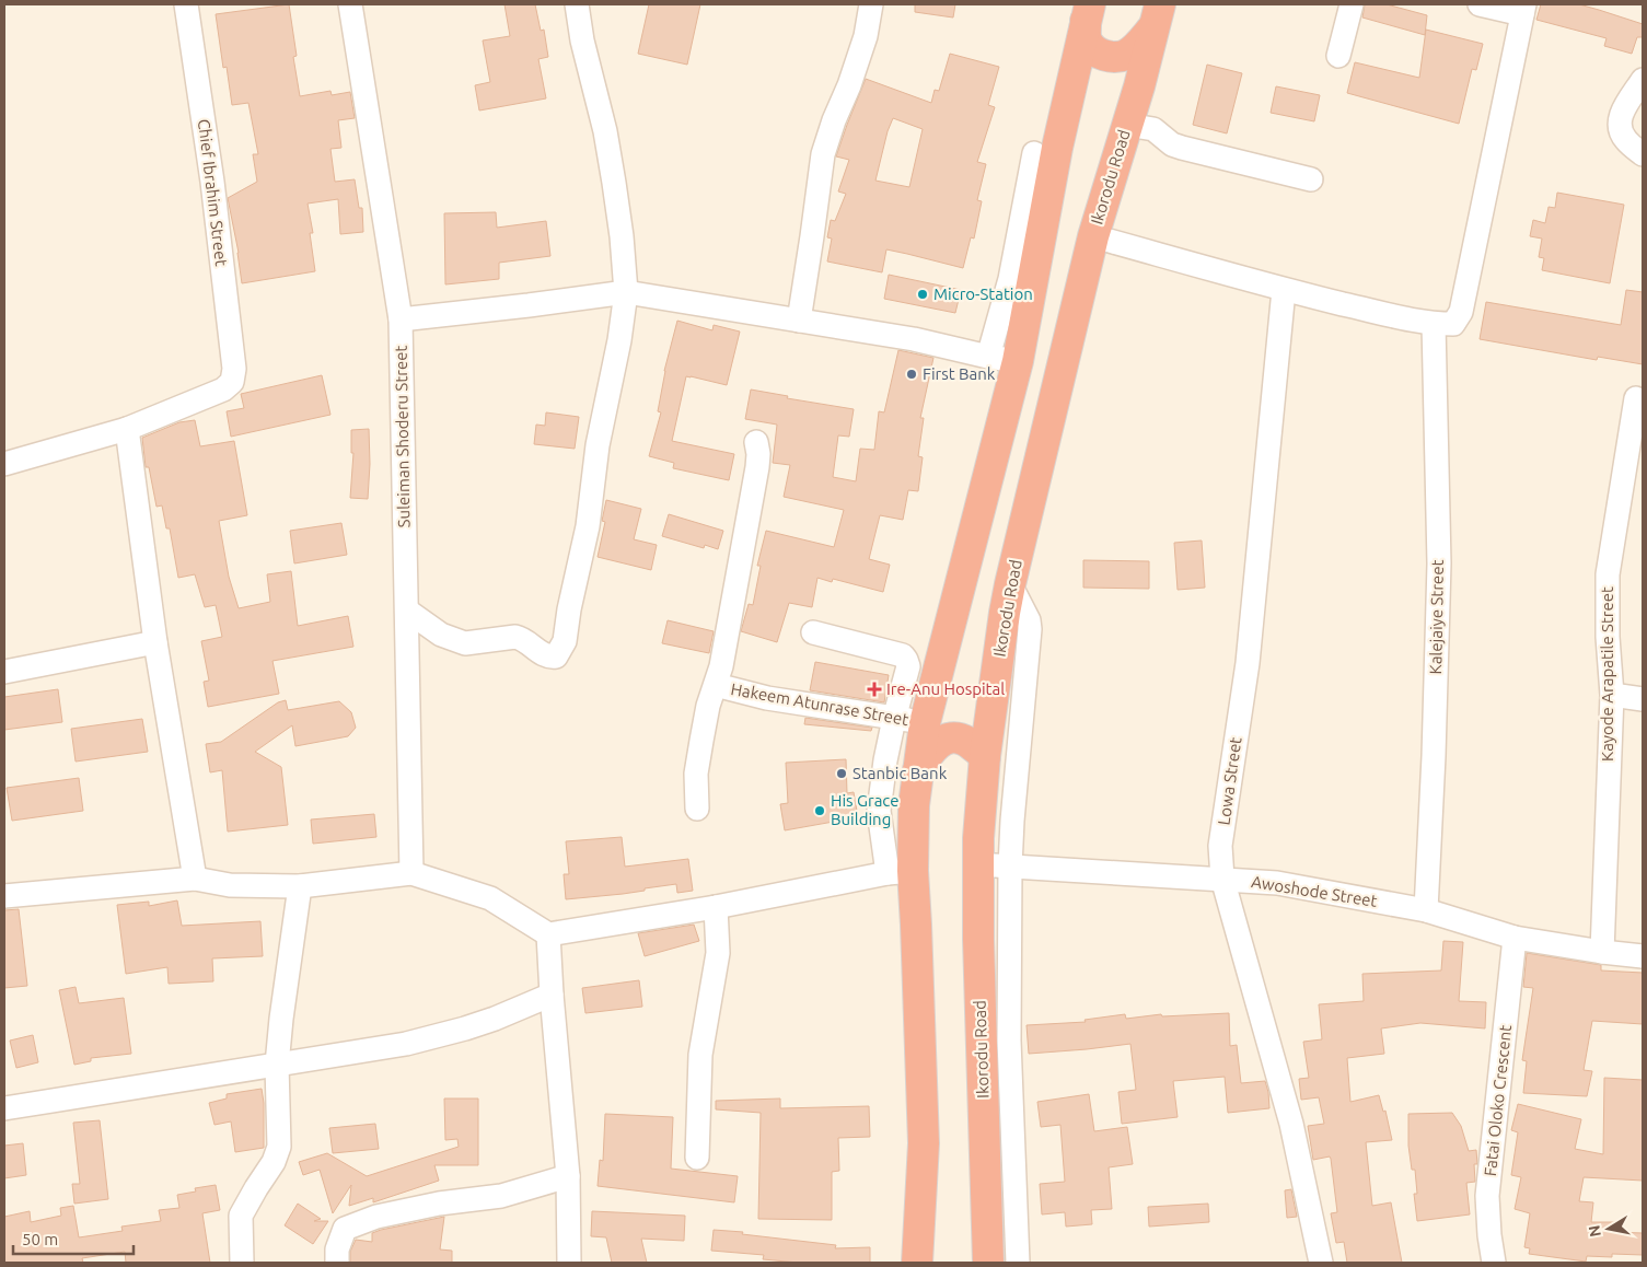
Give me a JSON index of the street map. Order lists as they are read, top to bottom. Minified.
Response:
{"streets":{"highway":["Ikorodu Road"],"street":["Chief Ibrahim Street","Suleiman Shoderu Street","Kalejaiye Street","Kayode Arapatile Street","Hakeem Atunrase Street","Lowa Street","Awoshode Street","Fatai Oloko Crescent"]},"crossings":[["Ikorodu Road","Awoshode Street"],["Kalejaiye Street","Awoshode Street"],["Kayode Arapatile Street","Awoshode Street"],["Lowa Street","Awoshode Street"],["Awoshode Street","Fatai Oloko Crescent"]],"places":{"other":["Micro-Station","First Bank","Stanbic Bank","His Grace Building"],"health":["Ire-Anu Hospital"]},"scale_bar":"50 m","north":"left"}
